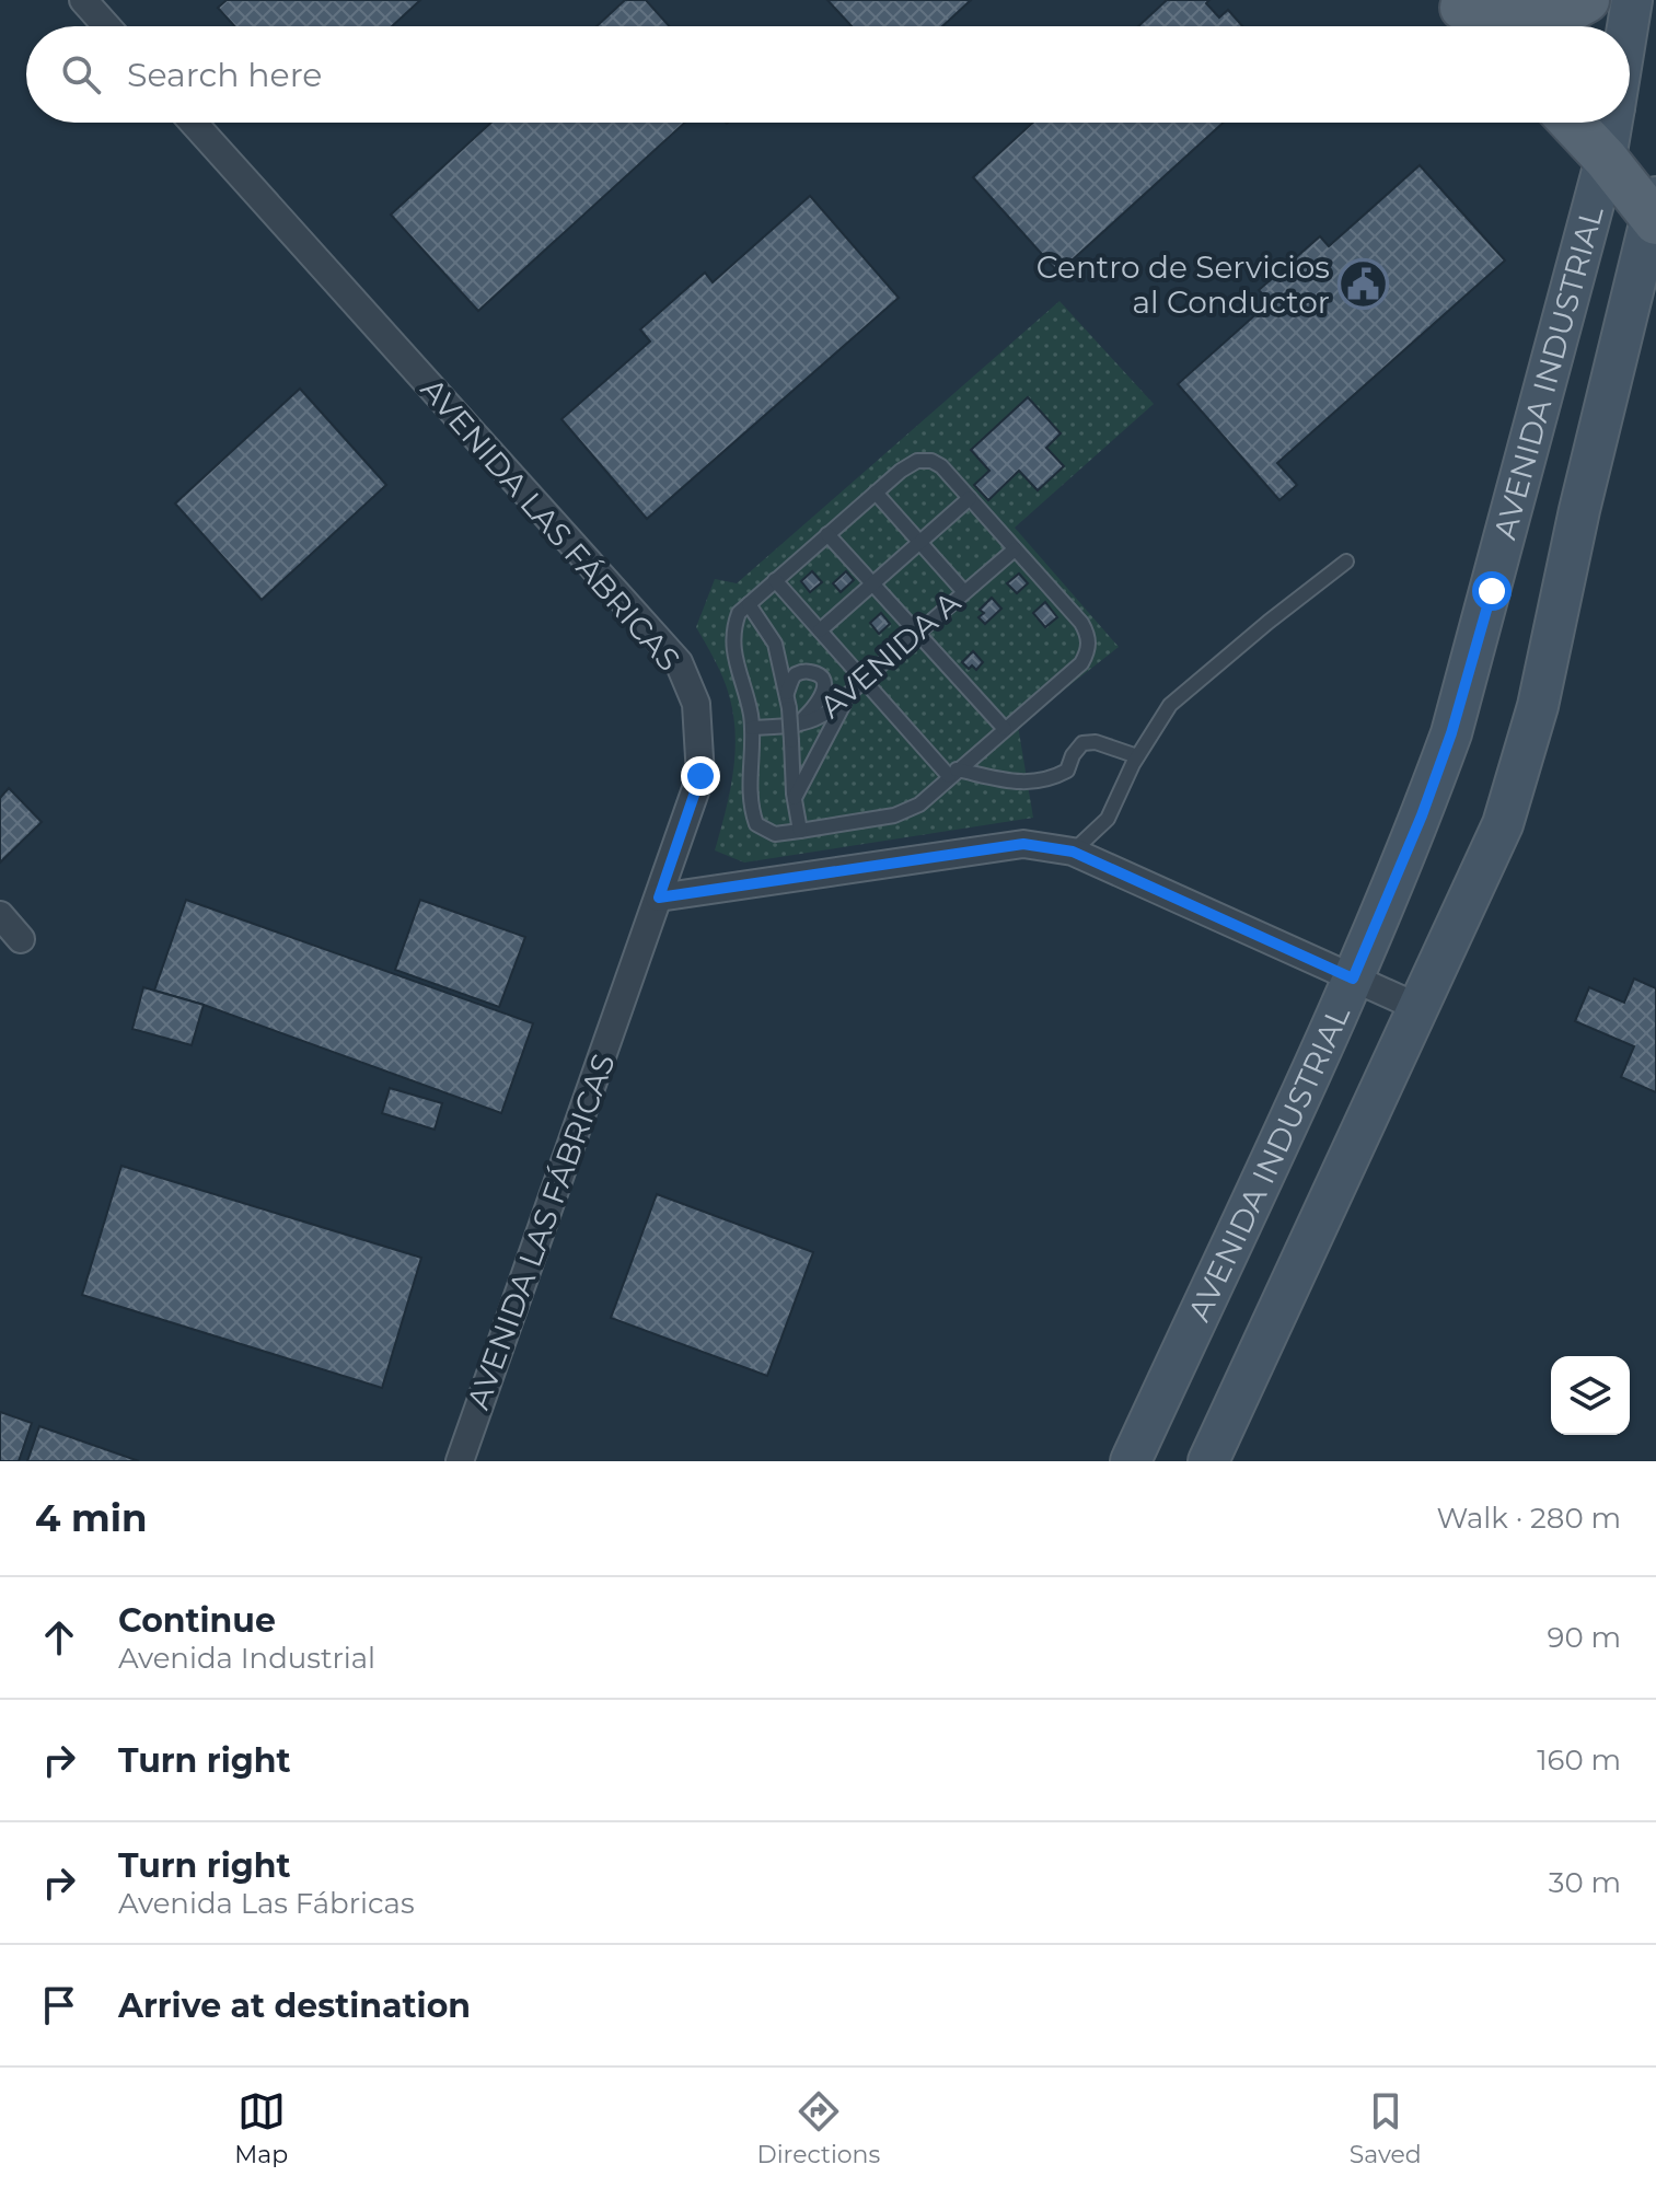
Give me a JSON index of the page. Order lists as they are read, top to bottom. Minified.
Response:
{"streets":{"street":["AVENIDA INDUSTRIAL","AVENIDA LAS FÁBRICAS"],"lane":["AVENIDA A"]},"places":{"public building":["Centro de Servicios al Conductor"]},"page":{"search":"Search here","heading":["4 min","Walk · 280 m"],"list":[["Continue","Avenida Industrial","90 m"],["Turn right","160 m"],["Turn right","Avenida Las Fábricas","30 m"],"Arrive at destination"],"nav":["Map","Directions","Saved"]}}
